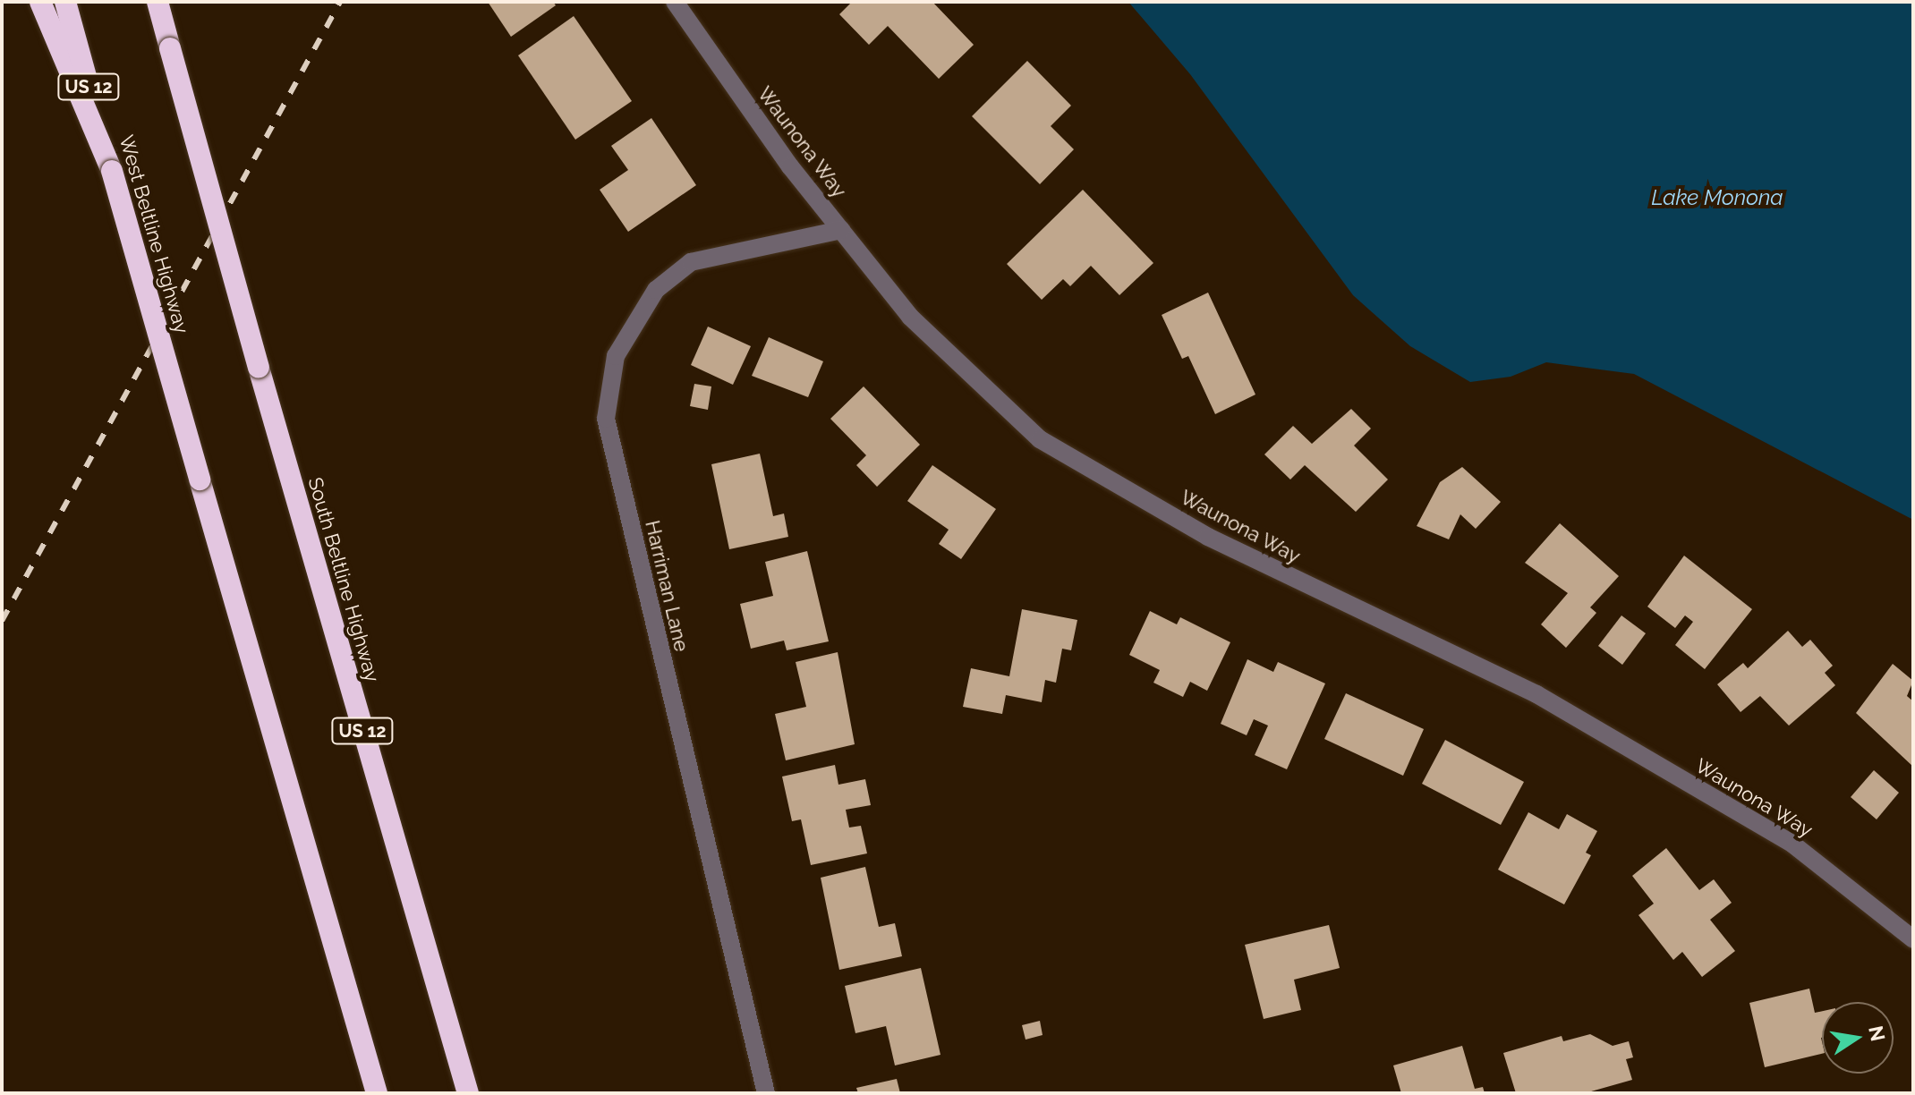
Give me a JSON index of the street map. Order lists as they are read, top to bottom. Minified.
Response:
{"streets":{"highway":["US 12","West Beltline Highway","South Beltline Highway"],"street":["Waunona Way","Harriman Lane"]},"crossings":[["Waunona Way","Harriman Lane"]],"water":["Lake Monona"],"north":"right"}
